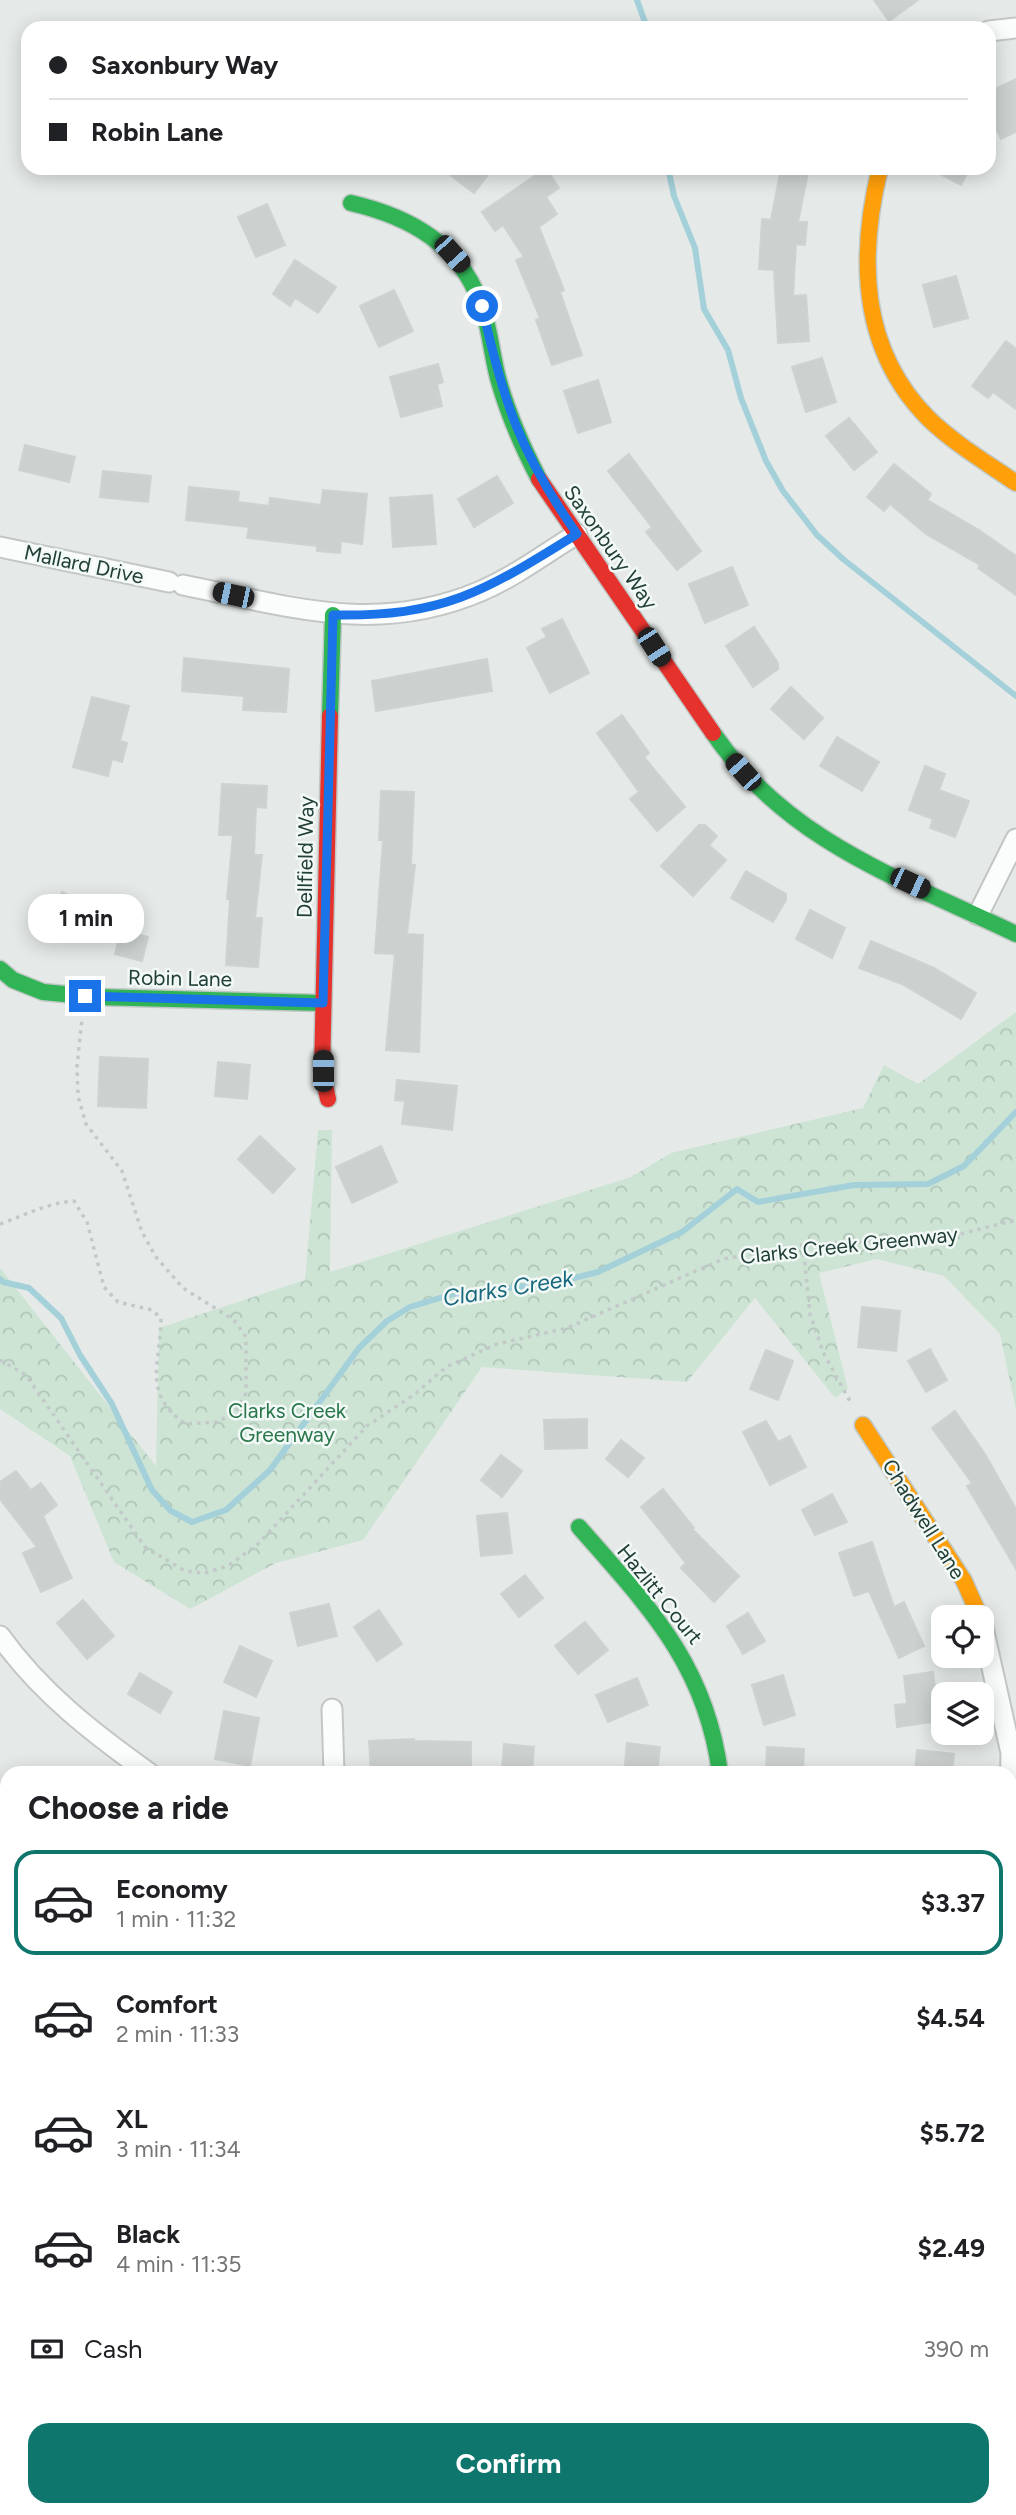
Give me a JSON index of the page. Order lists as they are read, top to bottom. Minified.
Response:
{"streets":{"street":["Saxonbury Way","Mallard Drive","Dellfield Way","Robin Lane","Chadwell Lane","Hazlitt Court"],"path":["Clarks Creek Greenway"]},"crossings":[["Saxonbury Way","Mallard Drive"],["Mallard Drive","Dellfield Way"],["Dellfield Way","Robin Lane"]],"water":["Clarks Creek"],"parks":["Clarks Creek Greenway"],"page":{"banner":["Saxonbury Way","Robin Lane"],"bubble":"1 min","heading":"Choose a ride","list":[{"name":"Economy","note":"1 min · 11:32","value":"$3.37"},{"name":"Comfort","note":"2 min · 11:33","value":"$4.54"},{"name":"XL","note":"3 min · 11:34","value":"$5.72"},{"name":"Black","note":"4 min · 11:35","value":"$2.49"}],"pay":["Cash","390 m"],"buttons":"Confirm"}}
